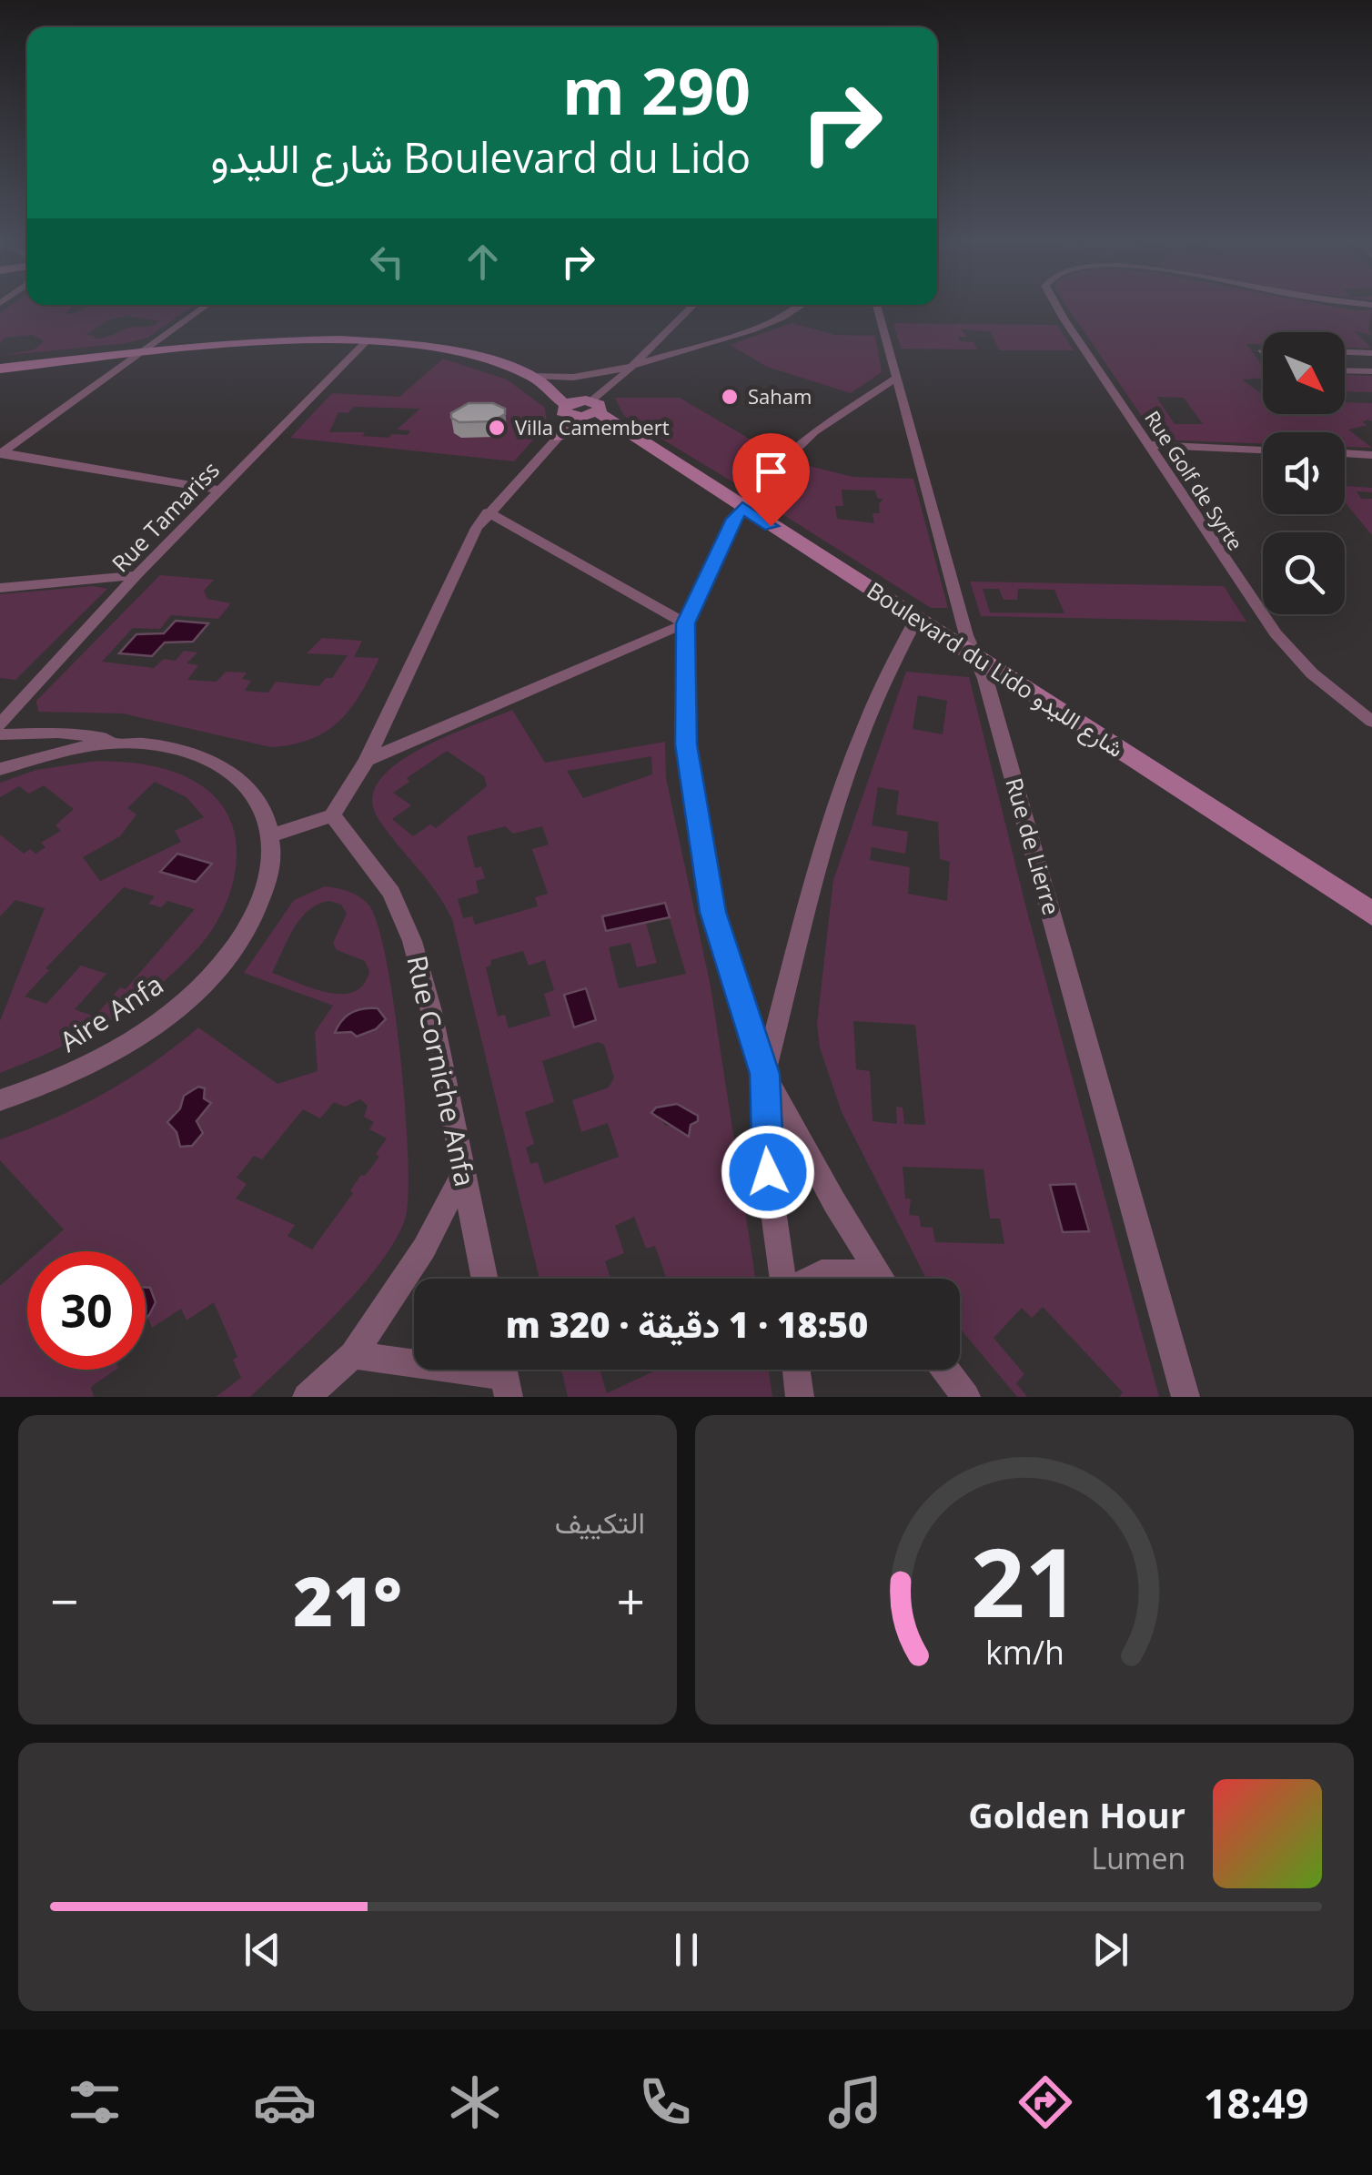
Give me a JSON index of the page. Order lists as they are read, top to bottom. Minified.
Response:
{"streets":{"main road":["Boulevard du Lido شارع الليدو"],"street":["Rue Golf de Syrte","Rue Tamariss","Rue de Lierre","Aire Anfa","Rue Corniche Anfa"]},"crossings":[["Rue Tamariss","Boulevard du Lido شارع الليدو"],["Boulevard du Lido شارع الليدو","Rue de Lierre"]],"places":["Saham","Villa Camembert"],"north":"bottom right","page":{"turn":["290 m","Boulevard du Lido شارع الليدو"],"limit":"30","trip":"18:50 · 1 دقيقة · 320 m","tile":"التكييف","heat":["−","21°","+"],"song":["Golden Hour","Lumen"],"tabs":"18:49","gauge":["21","km/h"]}}
